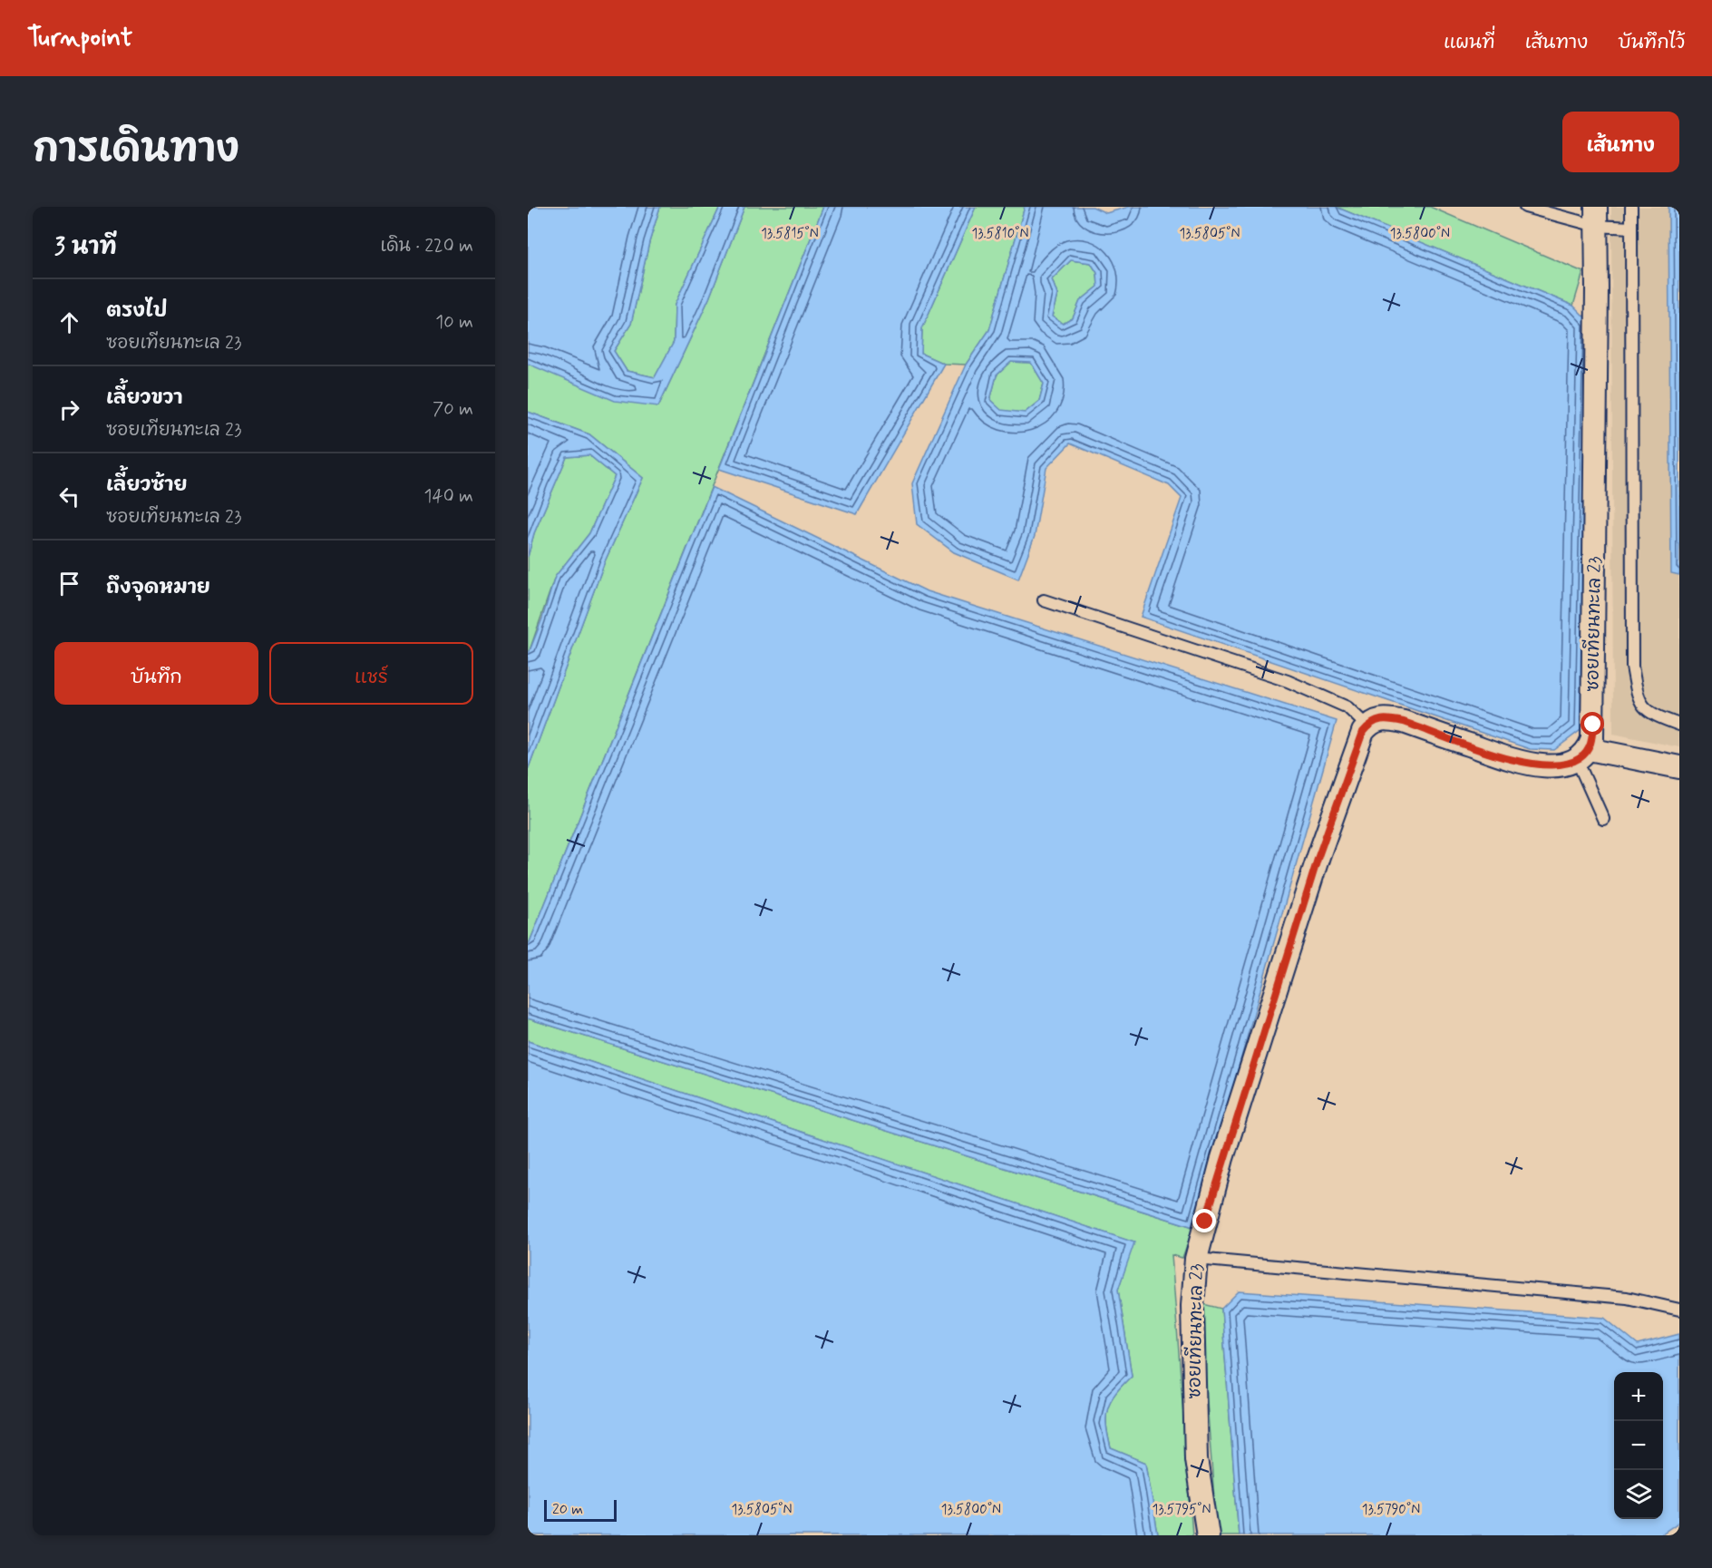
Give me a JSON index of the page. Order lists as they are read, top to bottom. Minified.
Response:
{"streets":{"street":["ซอยเทียนทะเล 23"]},"scale_bar":"20 m","page":{"header":"Turnpoint","nav":["แผนที่","เส้นทาง","บันทึกไว้"],"title":"การเดินทาง","buttons":["เส้นทาง",["บันทึก","แชร์"]],"heading":["3 นาที","เดิน · 220 m"],"list":[["ตรงไป","ซอยเทียนทะเล 23","10 m"],["เลี้ยวขวา","ซอยเทียนทะเล 23","70 m"],["เลี้ยวซ้าย","ซอยเทียนทะเล 23","140 m"],"ถึงจุดหมาย"],"map_buttons":["+","−"],"scale":"20 m"},"coordinates":["13.5815°N","13.5810°N","13.5805°N","13.5800°N","13.5795°N","13.5790°N"]}
